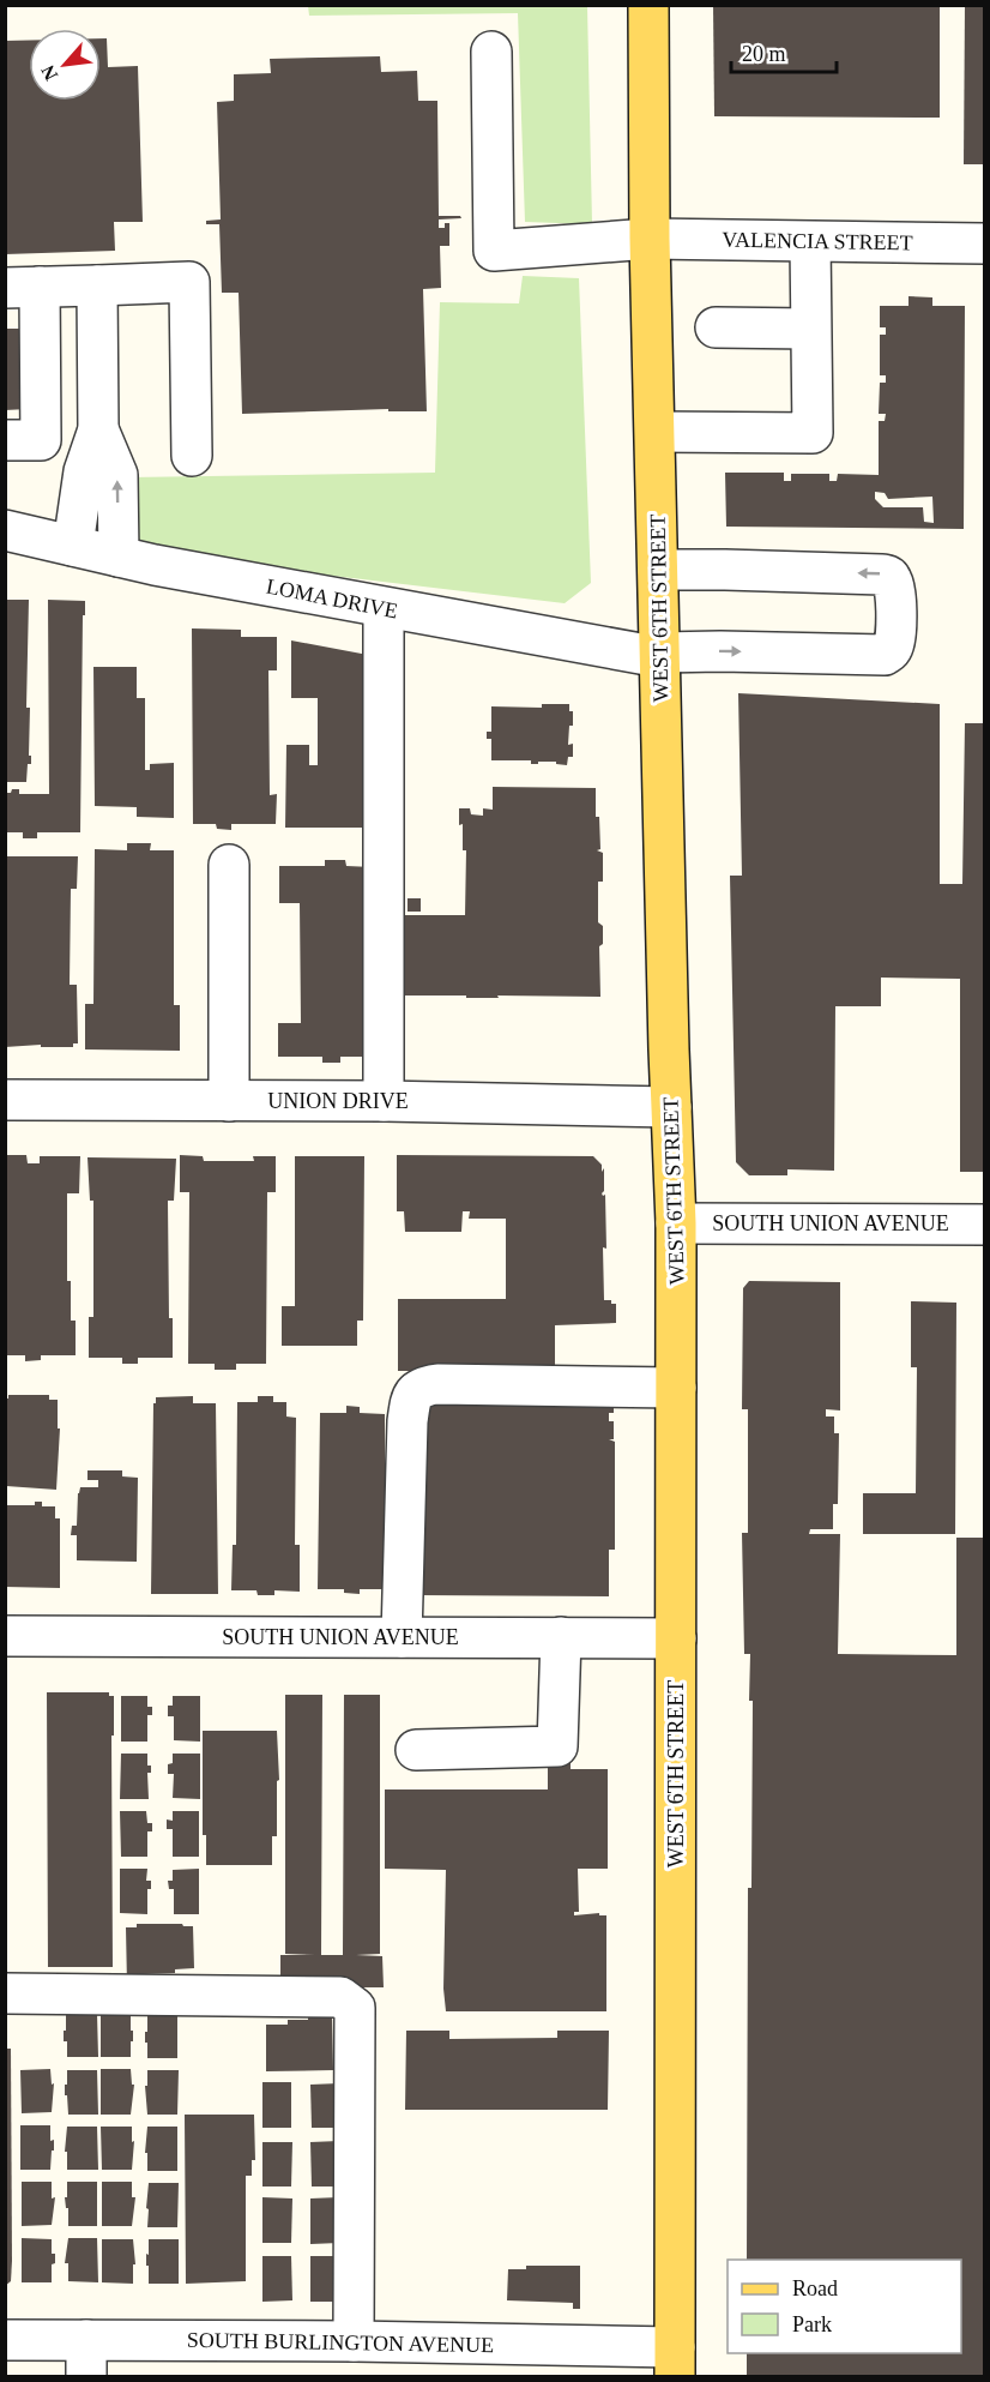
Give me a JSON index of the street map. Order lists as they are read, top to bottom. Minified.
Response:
{"streets":{"main road":["WEST 6TH STREET"],"street":["VALENCIA STREET","LOMA DRIVE","UNION DRIVE","SOUTH UNION AVENUE","SOUTH BURLINGTON AVENUE"]},"crossings":[["VALENCIA STREET","WEST 6TH STREET"],["LOMA DRIVE","WEST 6TH STREET"],["WEST 6TH STREET","UNION DRIVE"],["WEST 6TH STREET","SOUTH UNION AVENUE"],["WEST 6TH STREET","SOUTH BURLINGTON AVENUE"]],"legend":["Road","Park"],"scale_bar":"20 m","north":"bottom left"}
